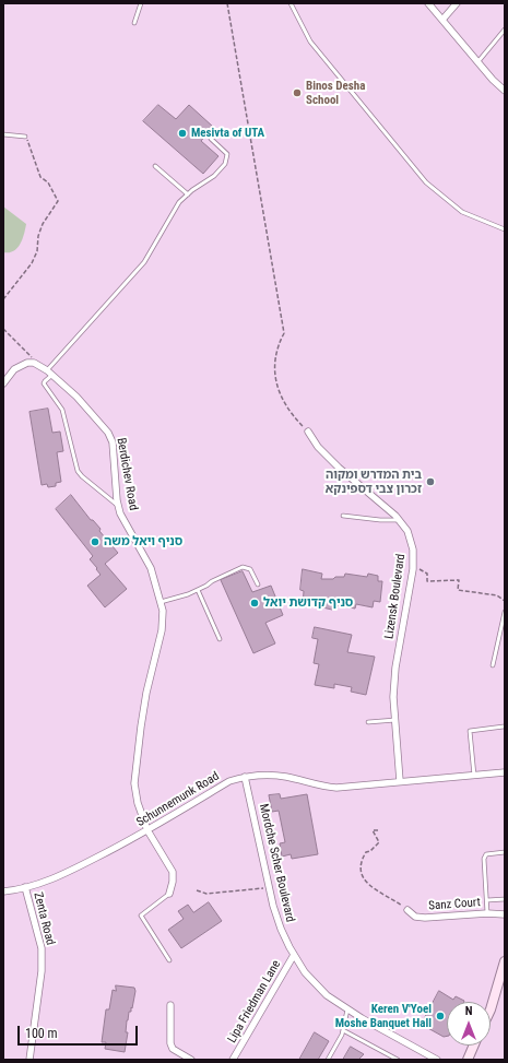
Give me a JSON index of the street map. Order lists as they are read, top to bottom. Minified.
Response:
{"streets":{"street":["Berdichev Road","Lizensk Boulevard","Schunnemunk Road","Mordche Scher Boulevard","Sanz Court","Zenta Road","Lipa Friedman Lane"]},"crossings":[["Berdichev Road","Schunnemunk Road"],["Lizensk Boulevard","Schunnemunk Road"],["Schunnemunk Road","Mordche Scher Boulevard"],["Schunnemunk Road","Zenta Road"],["Mordche Scher Boulevard","Lipa Friedman Lane"]],"places":["Binos Desha School","Mesivta of UTA","בית המדרש ומקוה זכרון צבי דספינקא","סניף ויאל משה","סניף קדושת יואל","Keren V'Yoel Moshe Banquet Hall"],"scale_bar":"100 m","north":"top"}
